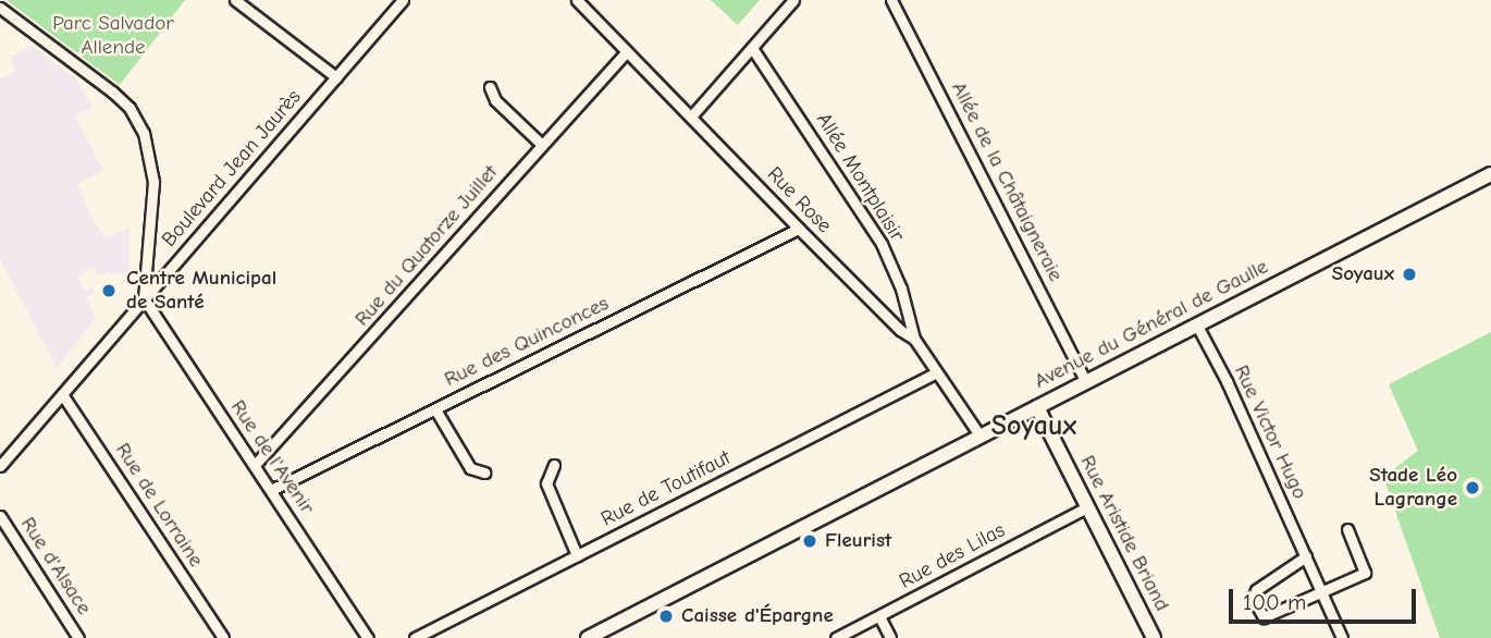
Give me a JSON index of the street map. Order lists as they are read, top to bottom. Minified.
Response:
{"streets":{"main road":["Avenue du Général de Gaulle","Rue Aristide Briand"],"street":["Boulevard Jean Jaurès","Allée Montplaisir","Allée de la Châtaigneraie","Rue Rose","Rue du Quatorze Juillet","Rue des Quinconces","Rue Victor Hugo","Rue de l'Avenir","Rue de Toutifaut","Rue de Lorraine","Rue des Lilas","Rue d'Alsace"]},"crossings":[["Boulevard Jean Jaurès","Rue de l'Avenir"],["Boulevard Jean Jaurès","Rue de Lorraine"],["Allée Montplaisir","Rue Rose"],["Allée de la Châtaigneraie","Avenue du Général de Gaulle"],["Rue Rose","Rue du Quatorze Juillet"],["Rue Rose","Avenue du Général de Gaulle"],["Rue Rose","Rue des Quinconces"],["Rue Rose","Rue de Toutifaut"],["Rue du Quatorze Juillet","Rue de l'Avenir"],["Avenue du Général de Gaulle","Rue Victor Hugo"],["Avenue du Général de Gaulle","Rue Aristide Briand"],["Rue des Quinconces","Rue de l'Avenir"],["Rue Aristide Briand","Rue des Lilas"]],"districts":["Soyaux"],"parks":["Parc Salvador Allende"],"places":["Soyaux","Centre Municipal de Santé","Stade Léo Lagrange","Fleurist","Caisse d'Épargne"],"scale_bar":"100 m"}
